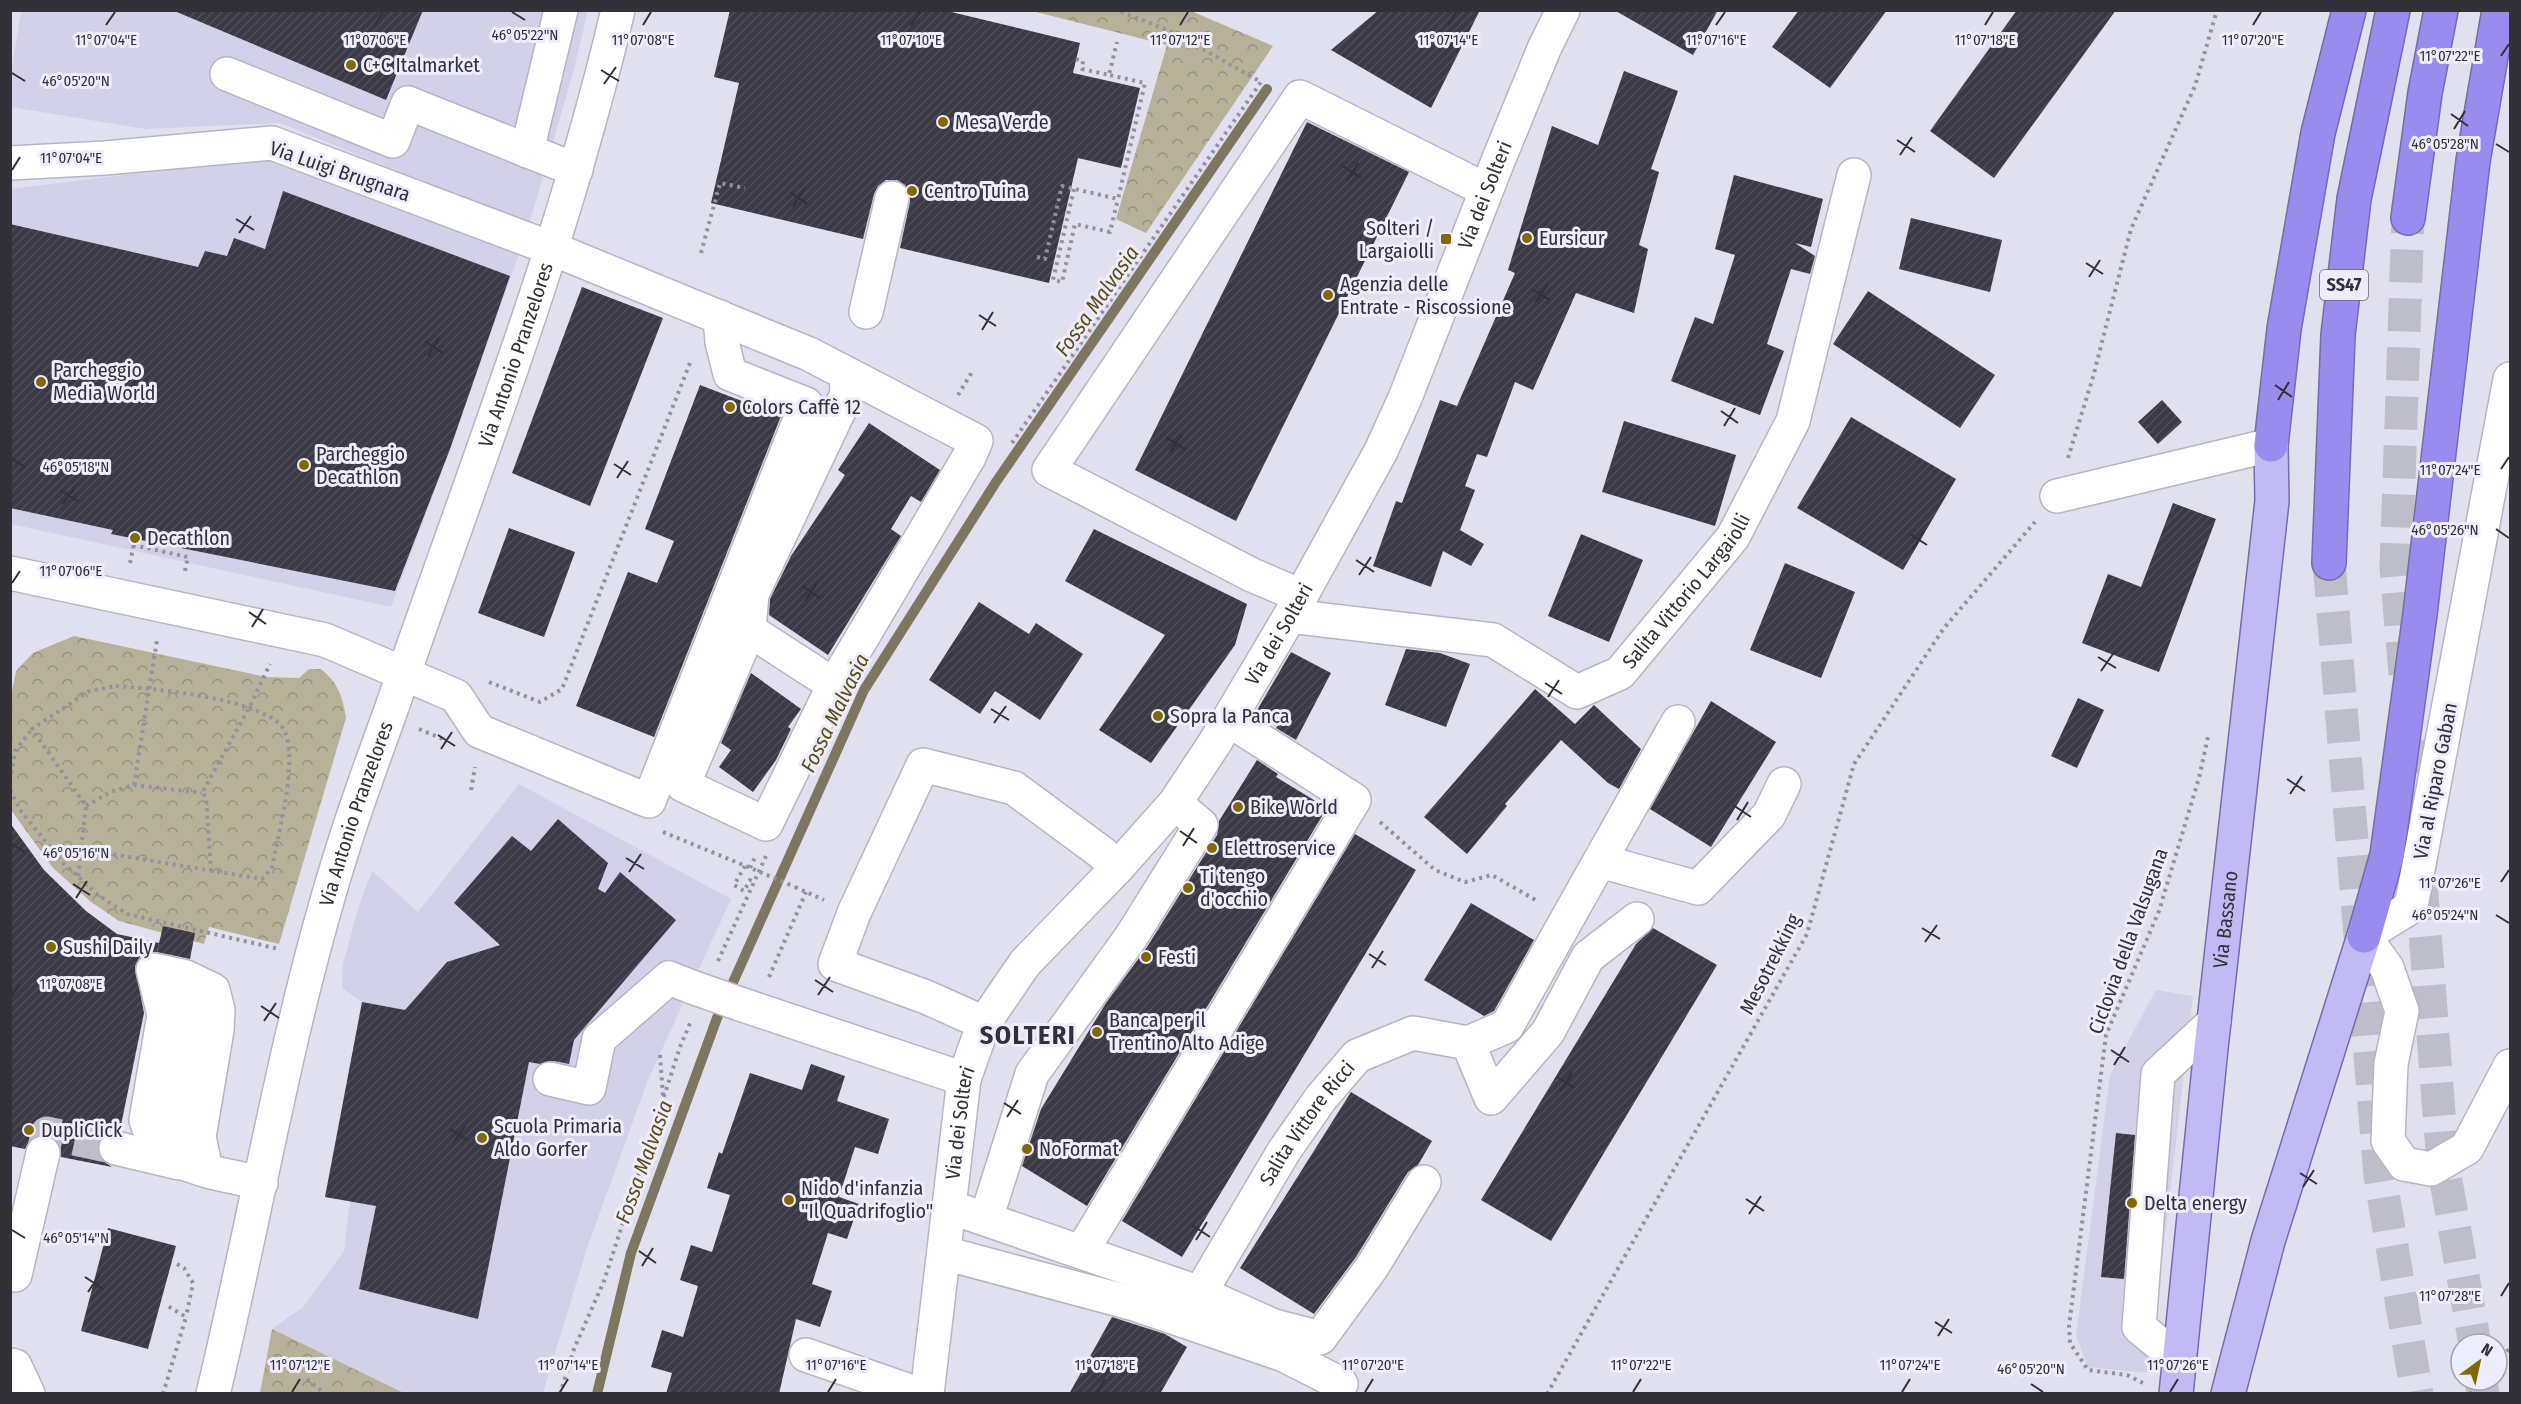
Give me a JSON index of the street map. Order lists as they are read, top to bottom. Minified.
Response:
{"streets":{"highway":["SS47"],"main road":["Via Bassano"],"street":["Via Luigi Brugnara","Via dei Solteri","Via Antonio Pranzelores","Salita Vittorio Largaiolli","Via al Riparo Gaban","Salita Vittore Ricci"],"path":["Ciclovia della Valsugana","Mesotrekking"]},"crossings":[["Via Luigi Brugnara","Via Antonio Pranzelores"],["Via dei Solteri","Salita Vittorio Largaiolli"],["Via Bassano","Ciclovia della Valsugana"]],"districts":["SOLTERI"],"water":["Fossa Malvasia"],"places":{"other":["C+C Italmarket","Mesa Verde","Centro Tuina","Eursicur","Agenzia delle Entrate - Riscossione","Parcheggio Media World","Colors Caffè 12","Parcheggio Decathlon","Decathlon","Sopra la Panca","Bike World","Elettroservice","Ti tengo d'occhio","Sushi Daily","Festi","Banca per il Trentino Alto Adige","DupliClick","Scuola Primaria Aldo Gorfer","NoFormat","Nido d'infanzia \"Il Quadrifoglio\"","Delta energy"],"transit":["Solteri / Largaiolli"]},"north":"top right","coordinates":["46°05'22\"N","11°07'12\"E","11°07'14\"E","11°07'16\"E","11°07'04\"E","11°07'06\"E","11°07'08\"E","11°07'10\"E","11°07'18\"E","11°07'20\"E","11°07'22\"E","46°05'20\"N","46°05'28\"N","46°05'18\"N","11°07'24\"E","46°05'26\"N","46°05'16\"N","11°07'26\"E","46°05'24\"N","46°05'14\"N","11°07'28\"E"]}
